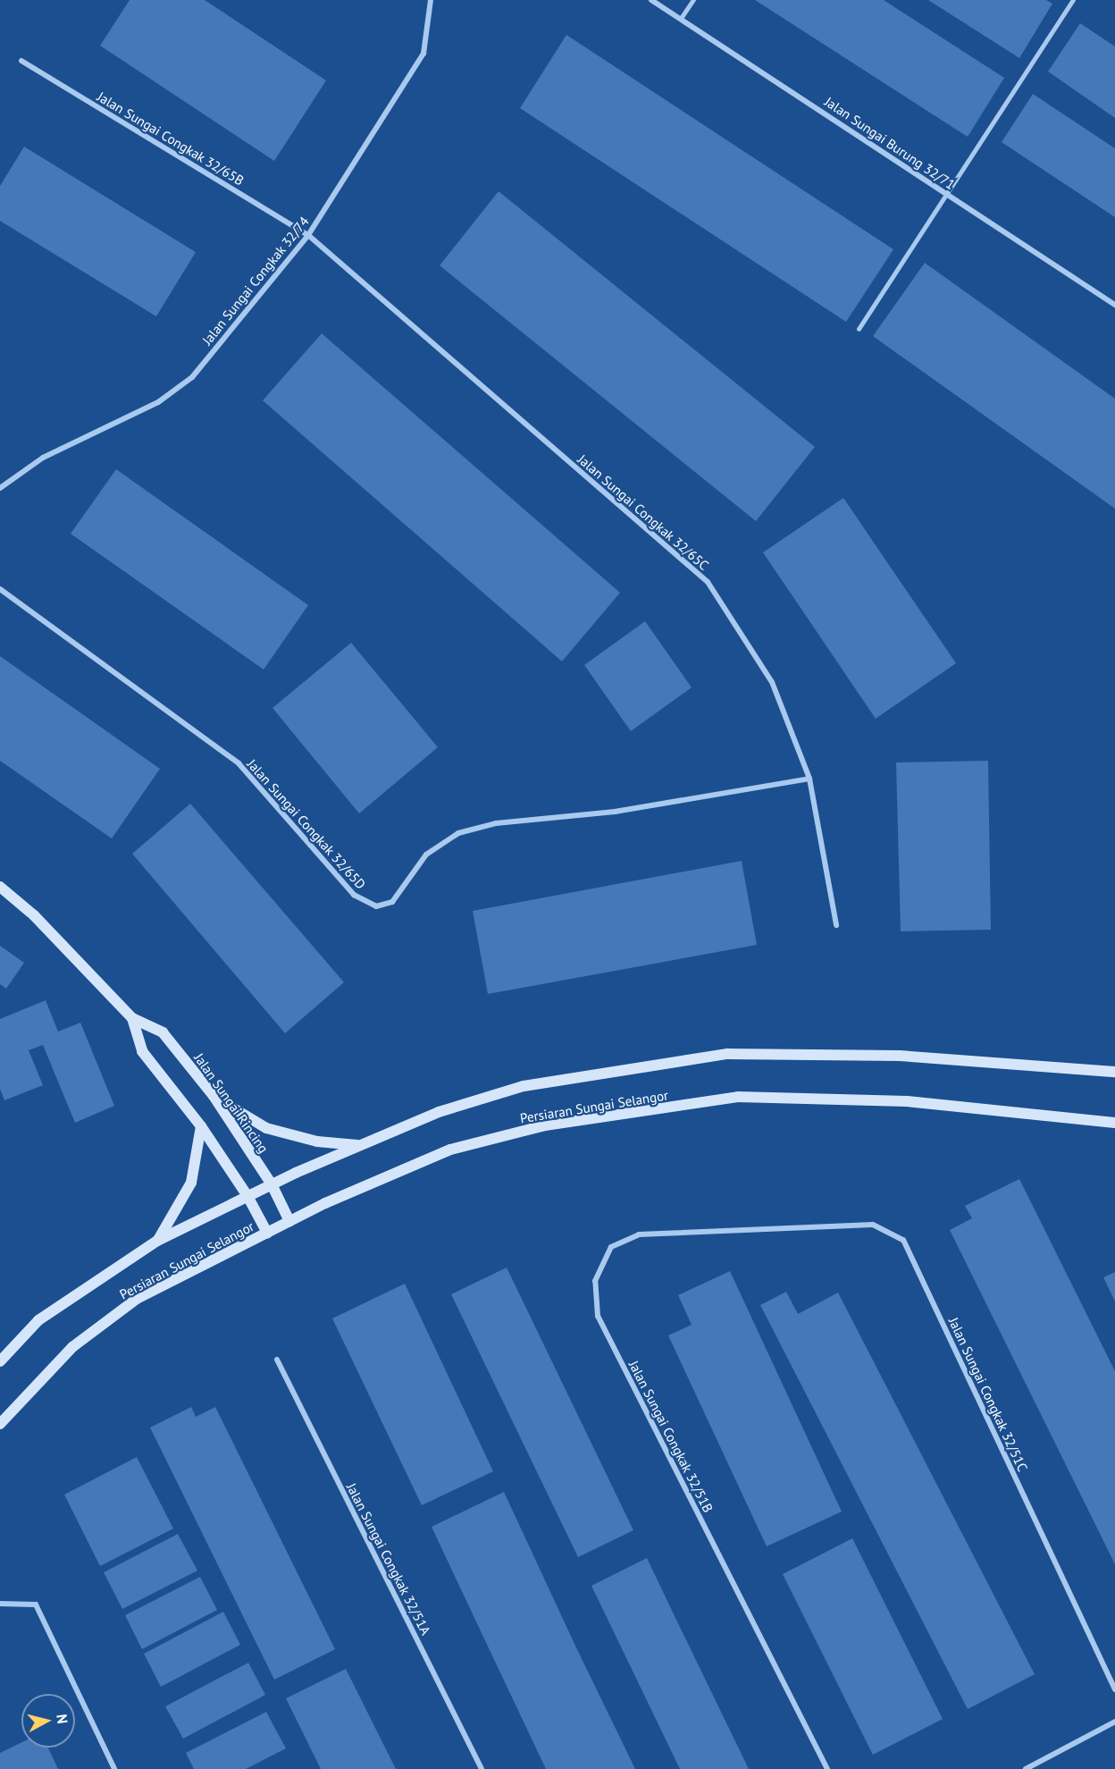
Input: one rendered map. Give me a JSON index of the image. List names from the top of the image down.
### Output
{
  "streets": {
    "main road": ["Jalan Sungai Rincing", "Persiaran Sungai Selangor"],
    "street": [
      "Jalan Sungai Congkak 32/65B",
      "Jalan Sungai Burung 32/71",
      "Jalan Sungai Congkak 32/74",
      "Jalan Sungai Congkak 32/65C",
      "Jalan Sungai Congkak 32/65D",
      "Jalan Sungai Congkak 32/51C",
      "Jalan Sungai Congkak 32/51B",
      "Jalan Sungai Congkak 32/51A"
    ]
  },
  "crossings": [
    ["Jalan Sungai Congkak 32/65B", "Jalan Sungai Congkak 32/74"],
    ["Jalan Sungai Congkak 32/65B", "Jalan Sungai Congkak 32/65C"],
    ["Jalan Sungai Congkak 32/74", "Jalan Sungai Congkak 32/65C"],
    ["Jalan Sungai Congkak 32/65C", "Jalan Sungai Congkak 32/65D"],
    ["Jalan Sungai Rincing", "Persiaran Sungai Selangor"],
    ["Jalan Sungai Congkak 32/51C", "Jalan Sungai Congkak 32/51B"]
  ],
  "north": "right"
}
